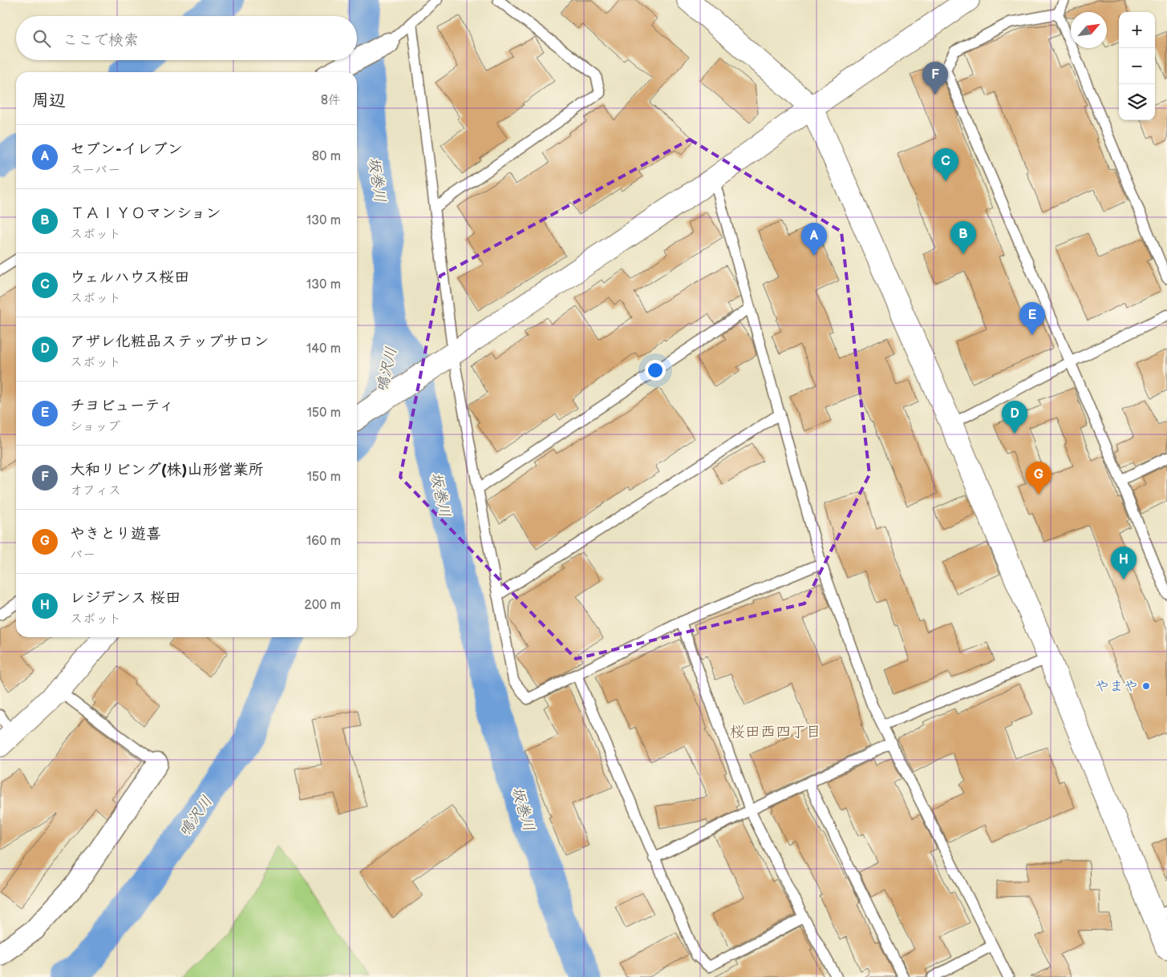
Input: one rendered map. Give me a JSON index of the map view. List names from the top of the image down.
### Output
{
  "districts": ["桜田西四丁目"],
  "water": ["坂巻川", "鳴沢川"],
  "places": ["やまや"],
  "north": "top right",
  "page": {
    "map_buttons": ["+", "−"],
    "search": "ここで検索",
    "pins": [
      "F",
      "C",
      "B",
      "A",
      "E",
      "D",
      "G",
      "H"
    ],
    "heading": ["周辺", "8件"],
    "list": [
      {
        "mark": "A",
        "name": "セブン-イレブン",
        "note": "スーパー",
        "value": "80 m"
      },
      {
        "mark": "B",
        "name": "ＴＡＩＹＯマンション",
        "note": "スポット",
        "value": "130 m"
      },
      {
        "mark": "C",
        "name": "ウェルハウス桜田",
        "note": "スポット",
        "value": "130 m"
      },
      {
        "mark": "D",
        "name": "アザレ化粧品ステップサロン",
        "note": "スポット",
        "value": "140 m"
      },
      {
        "mark": "E",
        "name": "チヨビューティ",
        "note": "ショップ",
        "value": "150 m"
      },
      {
        "mark": "F",
        "name": "大和リビング(株)山形営業所",
        "note": "オフィス",
        "value": "150 m"
      },
      {
        "mark": "G",
        "name": "やきとり遊喜",
        "note": "バー",
        "value": "160 m"
      },
      {
        "mark": "H",
        "name": "レジデンス 桜田",
        "note": "スポット",
        "value": "200 m"
      }
    ]
  }
}
